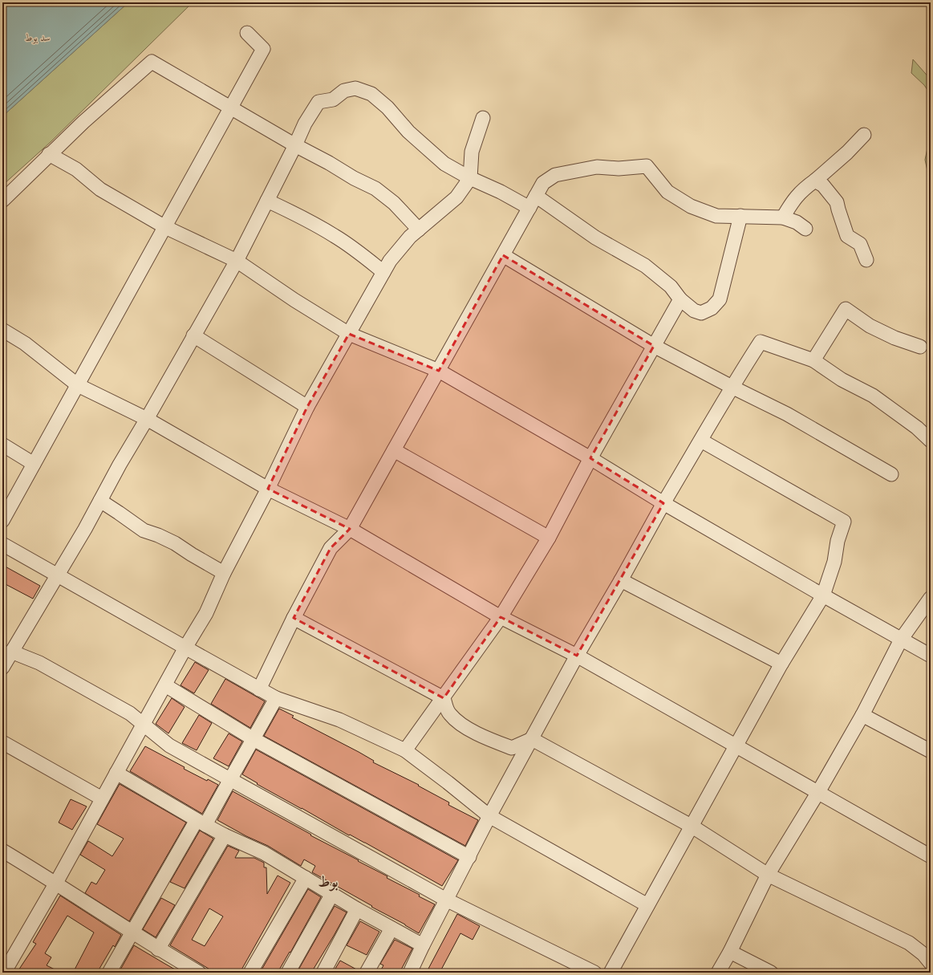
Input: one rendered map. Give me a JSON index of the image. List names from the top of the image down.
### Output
{
  "districts": ["بوط"],
  "water": ["سد بوط"]
}
